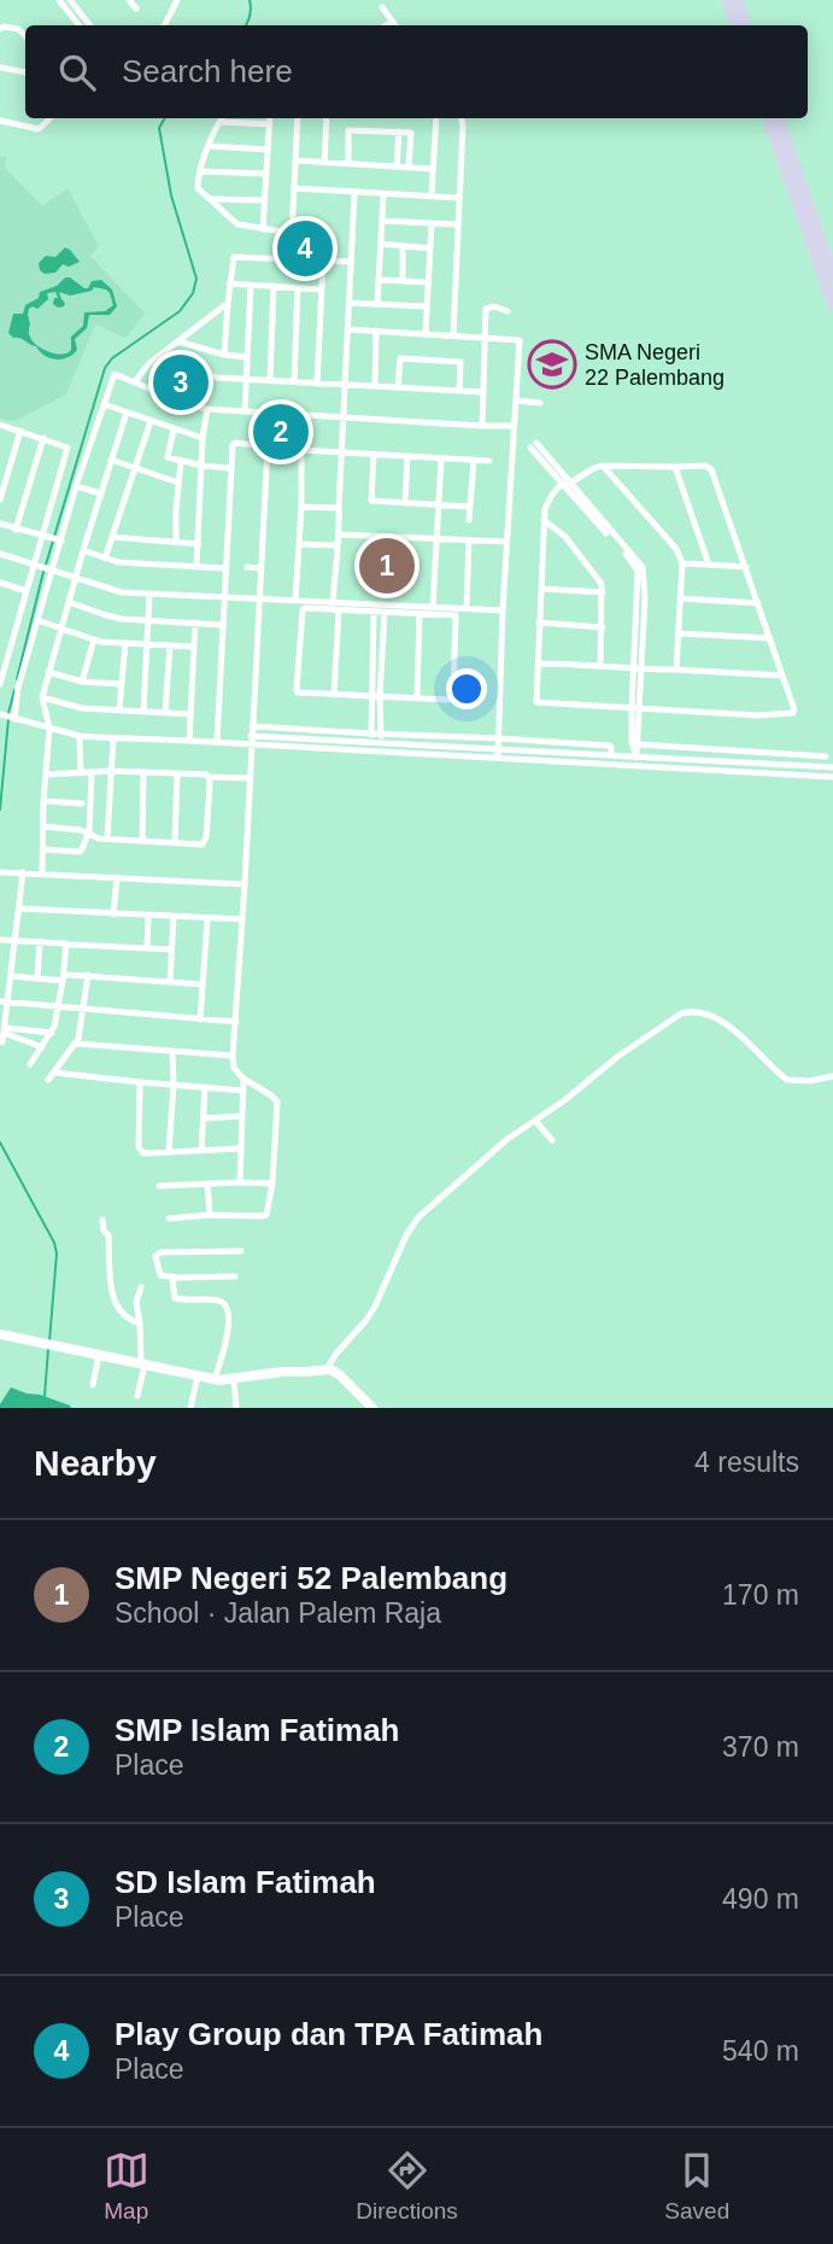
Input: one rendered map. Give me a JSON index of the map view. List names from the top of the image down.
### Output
{
  "places": {
    "school or university": ["SMA Negeri 22 Palembang"]
  },
  "page": {
    "search": "Search here",
    "pins": [
      "4",
      "3",
      "2",
      "1"
    ],
    "heading": ["Nearby", "4 results"],
    "list": [
      {
        "mark": "1",
        "name": "SMP Negeri 52 Palembang",
        "note": "School · Jalan Palem Raja",
        "value": "170 m"
      },
      {
        "mark": "2",
        "name": "SMP Islam Fatimah",
        "note": "Place",
        "value": "370 m"
      },
      {
        "mark": "3",
        "name": "SD Islam Fatimah",
        "note": "Place",
        "value": "490 m"
      },
      {
        "mark": "4",
        "name": "Play Group dan TPA Fatimah",
        "note": "Place",
        "value": "540 m"
      }
    ],
    "nav": ["Map", "Directions", "Saved"]
  }
}
